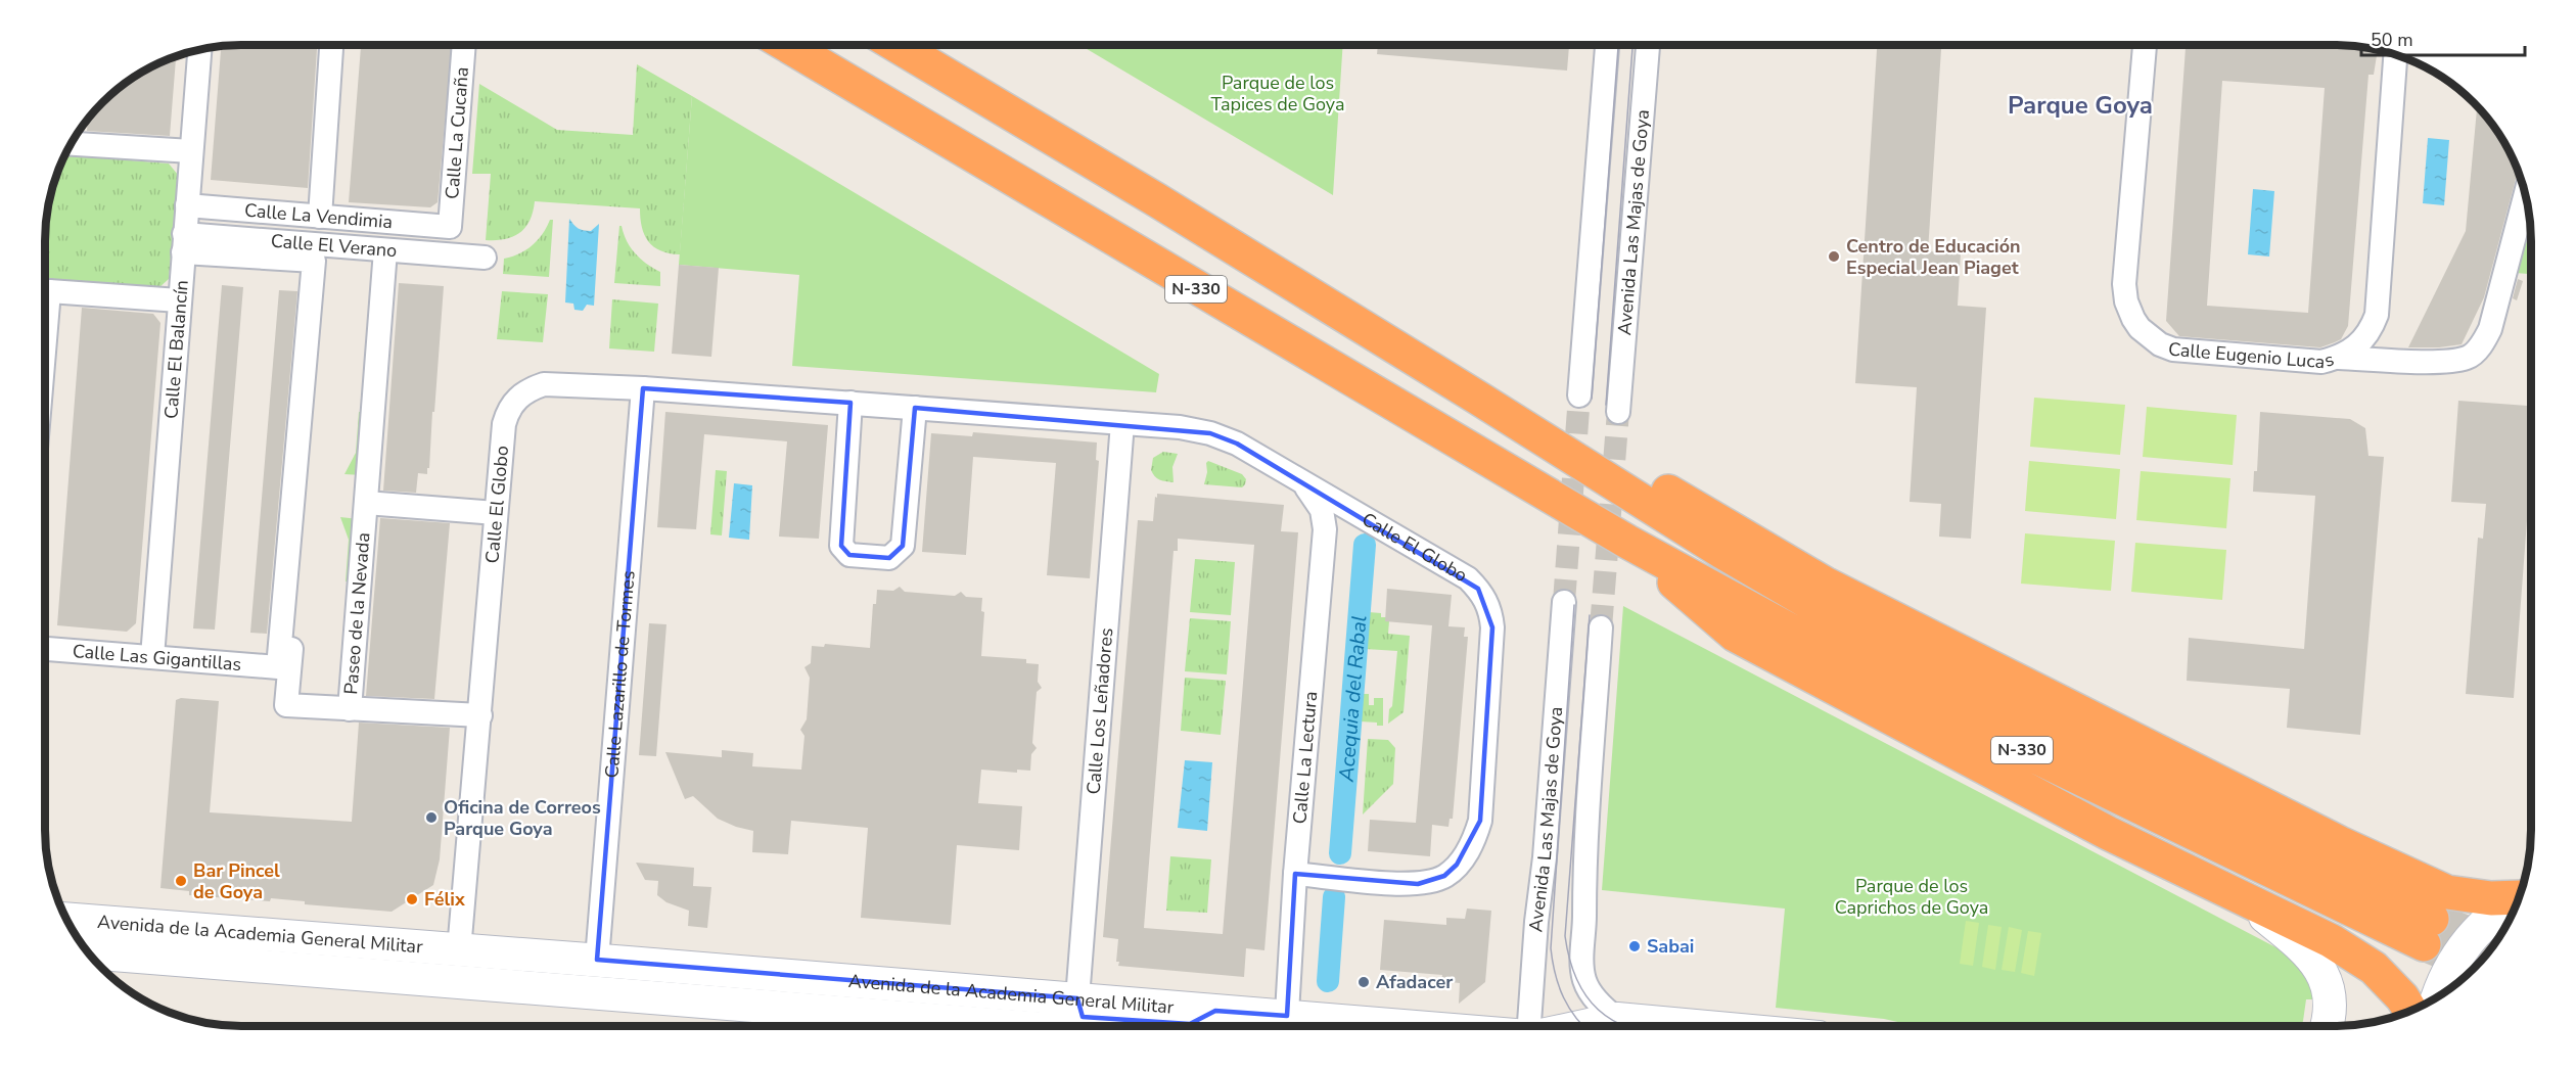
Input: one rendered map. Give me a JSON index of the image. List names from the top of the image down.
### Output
{
  "streets": {
    "highway": ["N-330"],
    "main road": ["Avenida de la Academia General Militar"],
    "street": [
      "Calle La Cucaña",
      "Calle La Vendimia",
      "Avenida Las Majas de Goya",
      "Calle El Verano",
      "Calle El Balancín",
      "Calle Eugenio Lucas",
      "Calle El Globo",
      "Paseo de la Nevada",
      "Calle Las Gigantillas",
      "Calle Lazarillo de Tormes",
      "Calle Los Leñadores",
      "Calle La Lectura"
    ]
  },
  "crossings": [
    ["Calle La Cucaña", "Calle La Vendimia"],
    ["Calle La Vendimia", "Calle El Balancín"],
    ["Calle El Verano", "Calle El Balancín"],
    ["Calle El Verano", "Paseo de la Nevada"],
    ["Calle El Verano", "Calle Las Gigantillas"],
    ["Calle El Balancín", "Calle Las Gigantillas"],
    ["Calle El Globo", "Calle Lazarillo de Tormes"],
    ["Calle El Globo", "Calle Los Leñadores"],
    ["Calle El Globo", "Calle La Lectura"],
    ["Calle El Globo", "Avenida de la Academia General Militar"],
    ["Paseo de la Nevada", "Calle Las Gigantillas"],
    ["Calle Lazarillo de Tormes", "Avenida de la Academia General Militar"],
    ["Calle Los Leñadores", "Avenida de la Academia General Militar"],
    ["Calle La Lectura", "Avenida de la Academia General Militar"]
  ],
  "districts": ["Parque Goya"],
  "water": ["Acequia del Rabal"],
  "parks": ["Parque de los Tapices de Goya", "Parque de los Caprichos de Goya"],
  "places": [
    "Centro de Educación Especial Jean Piaget",
    "Oficina de Correos Parque Goya",
    "Bar Pincel de Goya",
    "Félix",
    "Sabai",
    "Afadacer"
  ],
  "scale_bar": "50 m"
}
